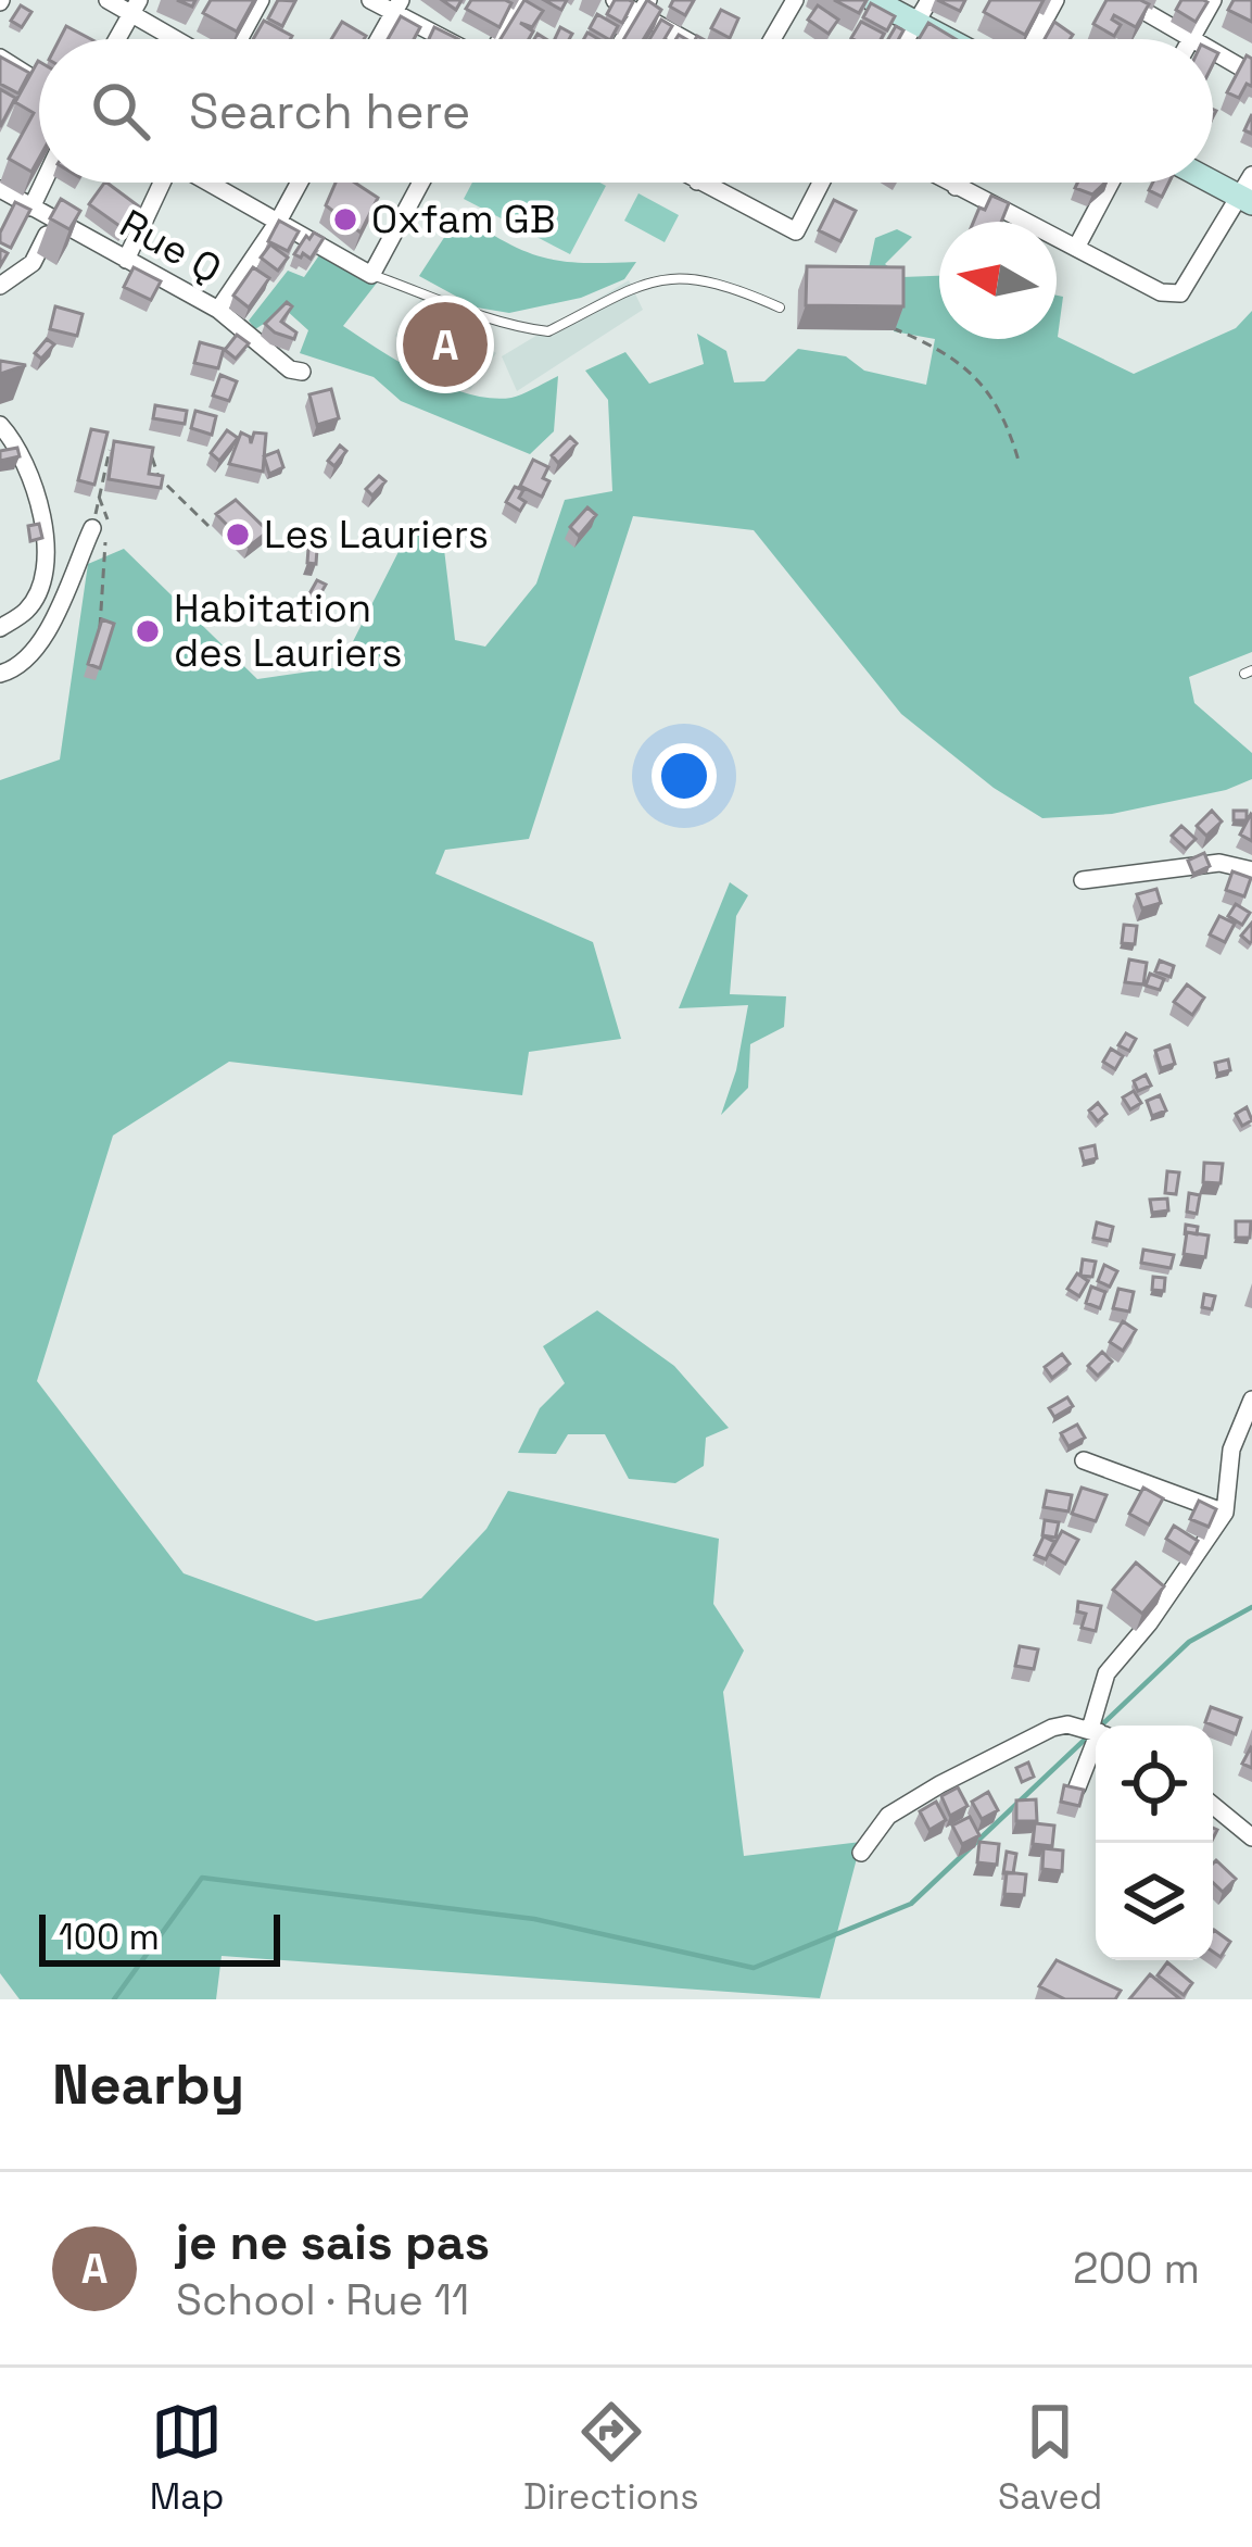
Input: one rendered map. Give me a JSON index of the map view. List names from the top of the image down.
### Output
{
  "streets": {
    "street": ["Rue Q"]
  },
  "places": ["Oxfam GB", "Les Lauriers", "Habitation des Lauriers"],
  "scale_bar": "100 m",
  "north": "left",
  "page": {
    "search": "Search here",
    "pins": "A",
    "scale": "100 m",
    "heading": "Nearby",
    "list": [
      {
        "mark": "A",
        "name": "je ne sais pas",
        "note": "School · Rue 11",
        "value": "200 m"
      }
    ],
    "nav": ["Map", "Directions", "Saved"]
  }
}
